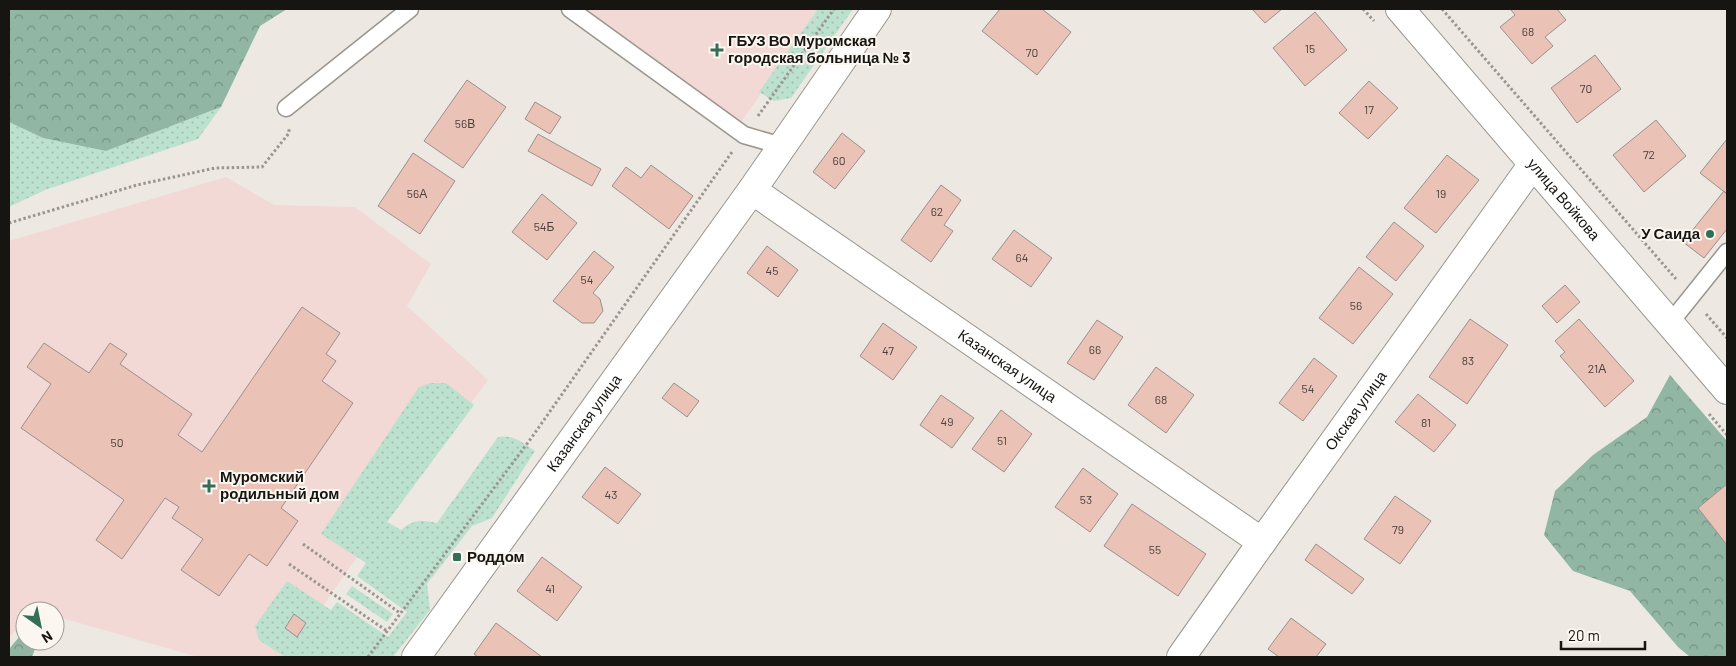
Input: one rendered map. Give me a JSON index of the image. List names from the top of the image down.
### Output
{
  "streets": {
    "street": ["улица Войкова", "Казанская улица", "Окская улица"]
  },
  "crossings": [
    ["улица Войкова", "Окская улица"],
    ["Казанская улица", "Окская улица"]
  ],
  "places": {
    "health": ["ГБУЗ ВО Муромская городская больница № 3", "Муромский родильный дом"],
    "other": ["У Саида"],
    "transit": ["Роддом"]
  },
  "house_numbers": [
    "68",
    "15",
    "70",
    "70",
    "17",
    "56В",
    "72",
    "60",
    "56А",
    "19",
    "62",
    "54Б",
    "64",
    "45",
    "54",
    "56",
    "66",
    "47",
    "83",
    "21А",
    "54",
    "68",
    "49",
    "81",
    "51",
    "50",
    "43",
    "53",
    "79",
    "55",
    "41"
  ],
  "scale_bar": "20 m",
  "north": "bottom right"
}
